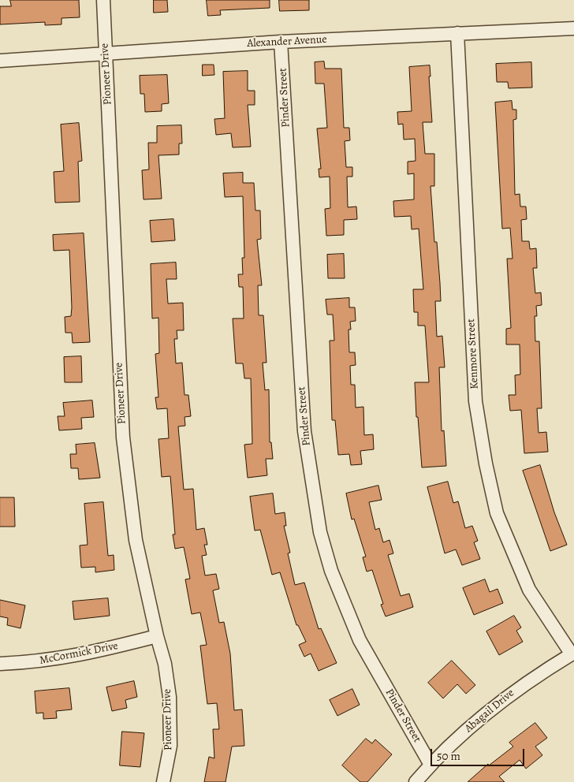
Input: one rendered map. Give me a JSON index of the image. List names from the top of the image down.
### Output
{
  "streets": {
    "street": [
      "Alexander Avenue",
      "Pioneer Drive",
      "Pinder Street",
      "Kenmore Street",
      "McCormick Drive",
      "Abagail Drive"
    ]
  },
  "crossings": [
    ["Alexander Avenue", "Pioneer Drive"],
    ["Alexander Avenue", "Pinder Street"],
    ["Alexander Avenue", "Kenmore Street"],
    ["Pioneer Drive", "McCormick Drive"],
    ["Pinder Street", "Abagail Drive"],
    ["Kenmore Street", "Abagail Drive"]
  ],
  "scale_bar": "50 m"
}
